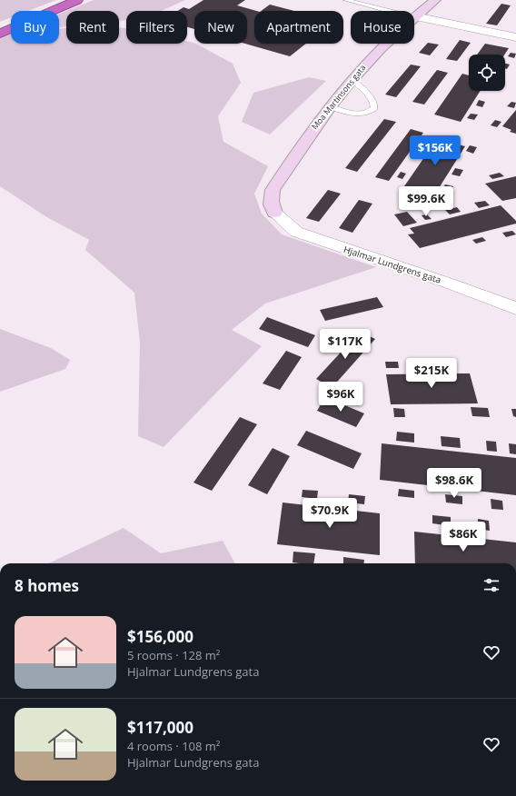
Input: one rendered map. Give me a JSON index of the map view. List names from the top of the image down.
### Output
{
  "streets": {
    "street": ["Moa Martinsons gata", "Hjalmar Lundgrens gata"]
  },
  "crossings": [
    ["Moa Martinsons gata", "Hjalmar Lundgrens gata"]
  ],
  "page": {
    "chip": [
      "Buy",
      "Rent",
      "Filters",
      "New",
      "Apartment",
      "House"
    ],
    "price": [
      "$156K",
      "$99.6K",
      "$117K",
      "$215K",
      "$96K",
      "$98.6K",
      "$70.9K",
      "$86K"
    ],
    "heading": "8 homes",
    "list": [
      {
        "name": "$156,000",
        "note": "5 rooms · 128 m² · Hjalmar Lundgrens gata"
      },
      {
        "name": "$117,000",
        "note": "4 rooms · 108 m² · Hjalmar Lundgrens gata"
      }
    ]
  }
}
